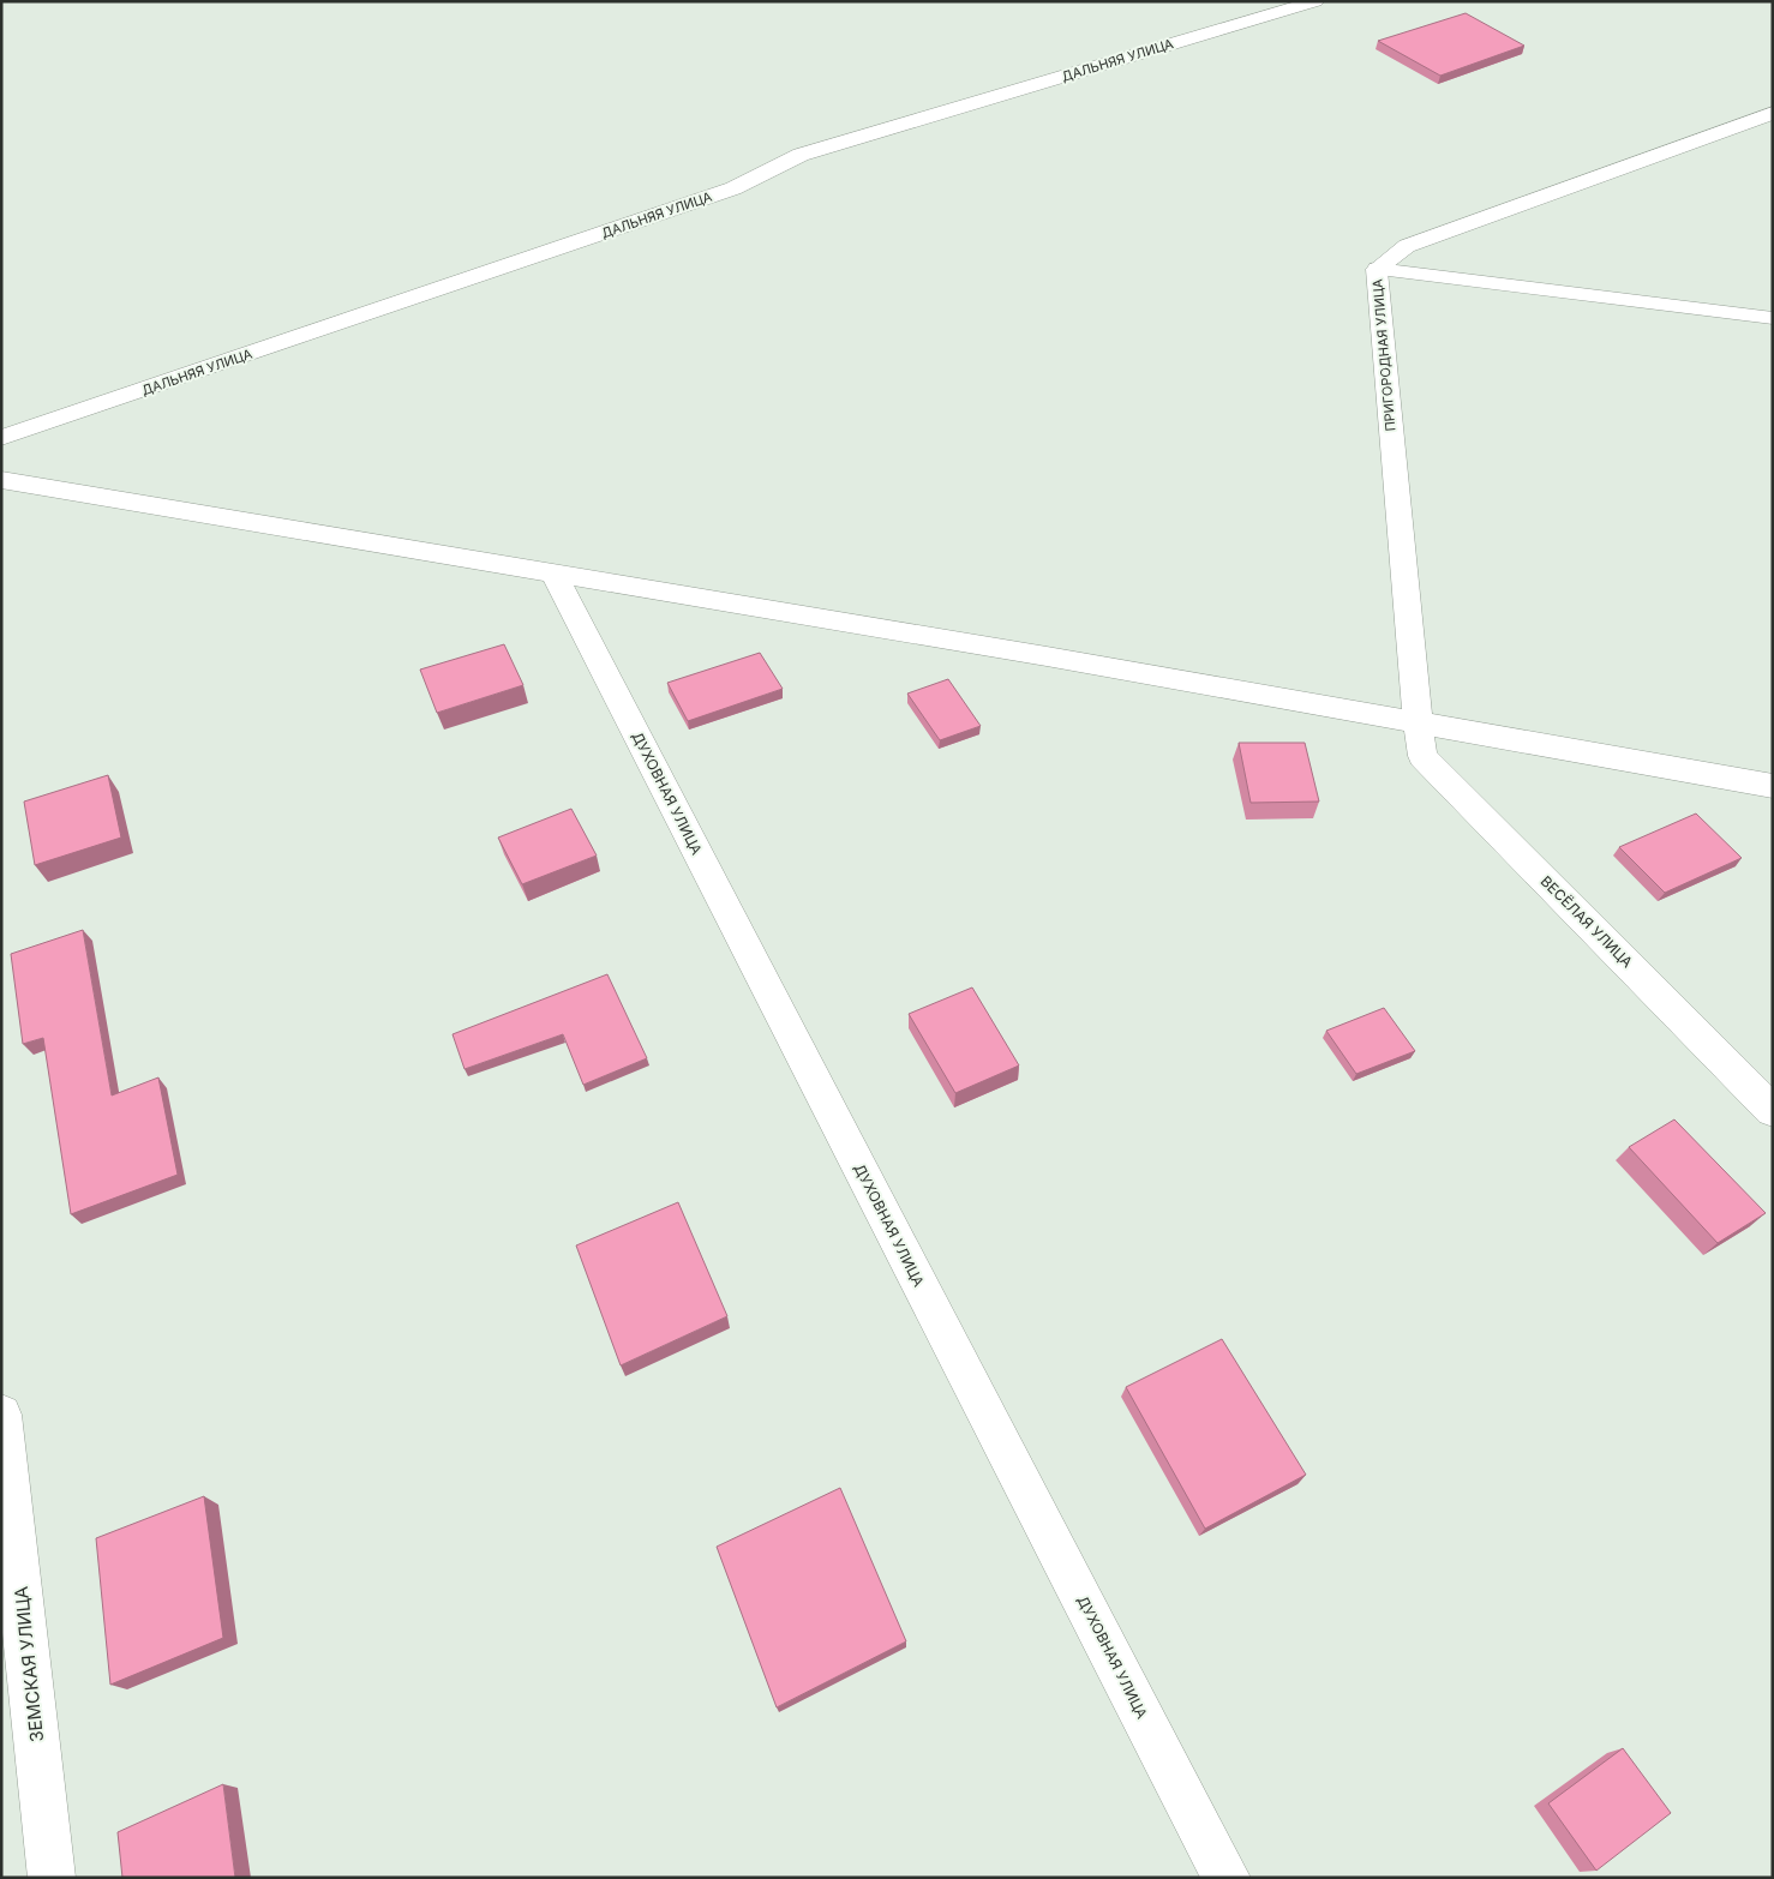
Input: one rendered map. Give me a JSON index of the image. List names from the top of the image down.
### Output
{
  "streets": {
    "street": [
      "ДАЛЬНЯЯ УЛИЦА",
      "ПРИГОРОДНАЯ УЛИЦА",
      "ДУХОВНАЯ УЛИЦА",
      "ВЕСЁЛАЯ УЛИЦА",
      "ЗЕМСКАЯ УЛИЦА"
    ]
  },
  "crossings": [
    ["ПРИГОРОДНАЯ УЛИЦА", "ВЕСЁЛАЯ УЛИЦА"]
  ]
}
